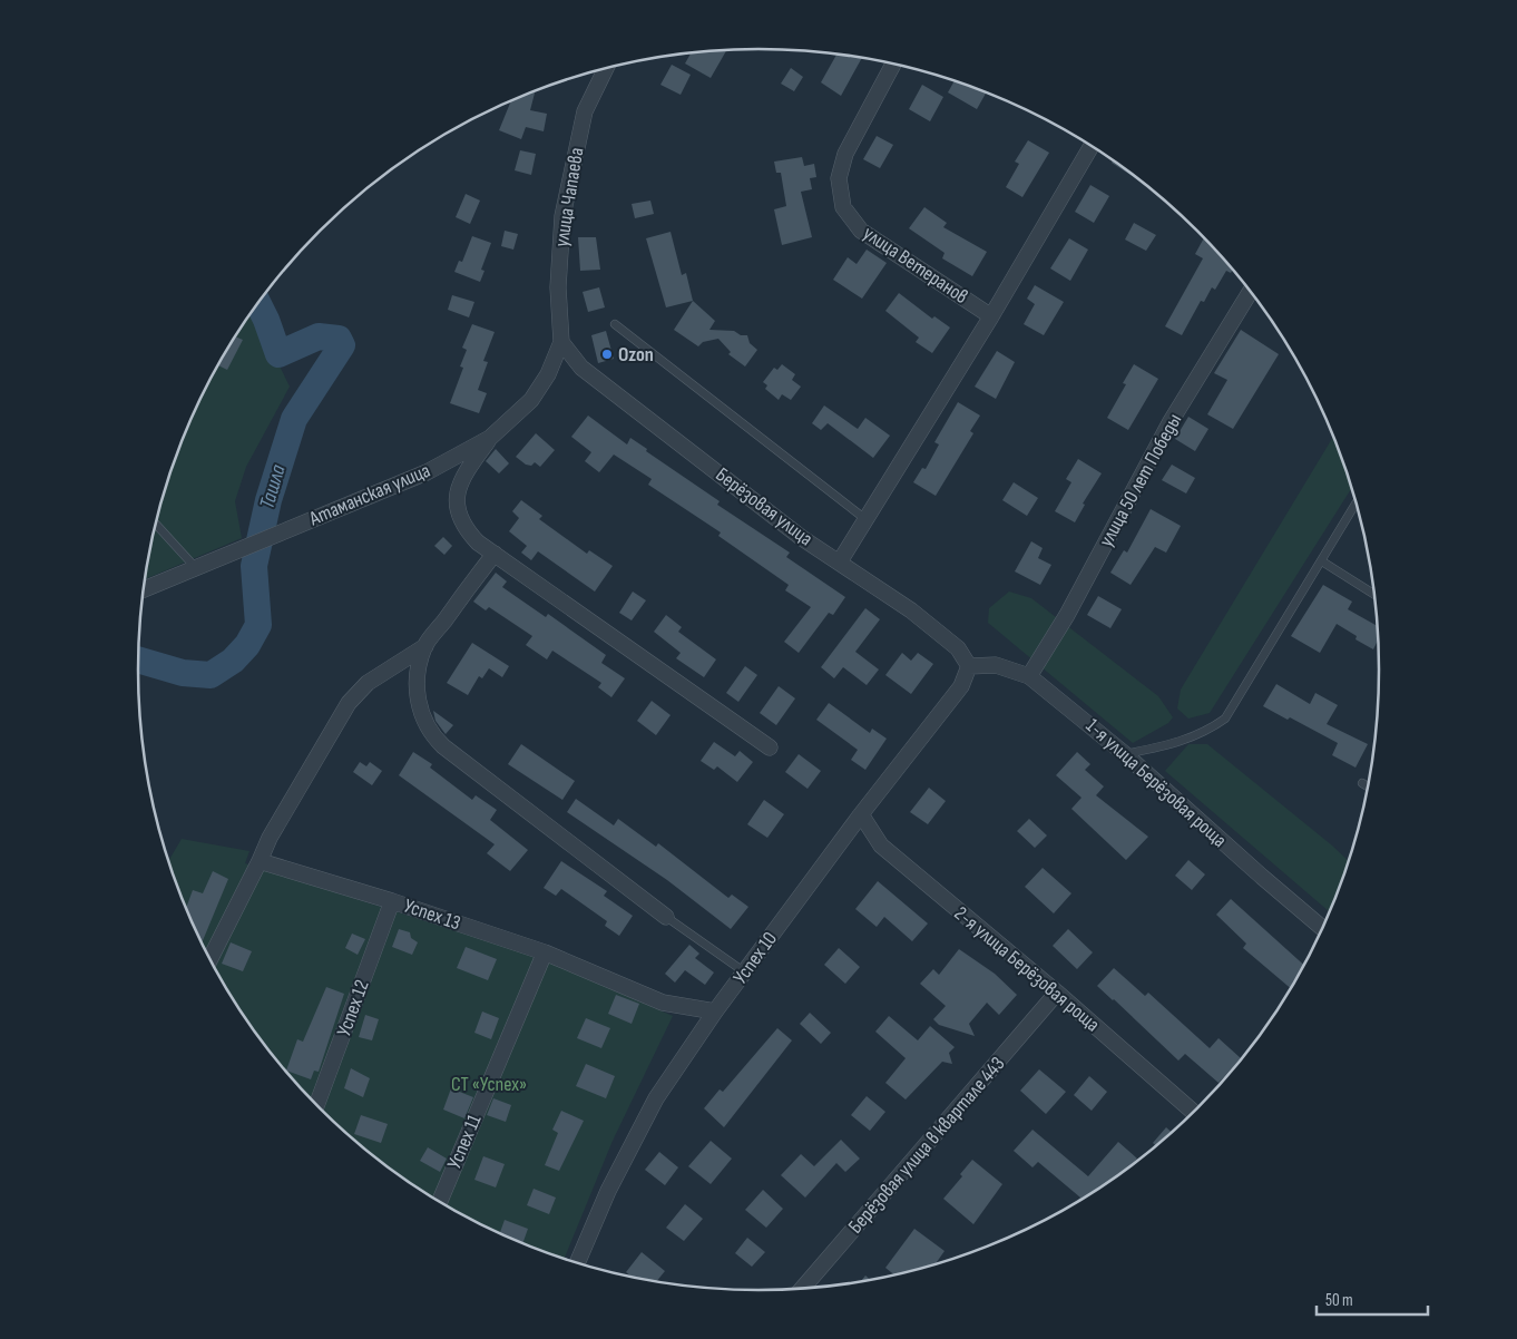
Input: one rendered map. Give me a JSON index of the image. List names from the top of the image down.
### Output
{
  "streets": {
    "street": [
      "улица Чапаева",
      "улица Ветеранов",
      "улица 50 лет Победы",
      "Атаманская улица",
      "Берёзовая улица",
      "1-я улица Берёзовая роща",
      "Успех 13",
      "Успех 10",
      "2-я улица Берёзовая роща",
      "Успех 12",
      "Успех 11",
      "Берёзовая улица в квартале 443"
    ]
  },
  "crossings": [
    ["улица Чапаева", "Атаманская улица"],
    ["улица Чапаева", "Берёзовая улица"],
    ["улица 50 лет Победы", "1-я улица Берёзовая роща"],
    ["Атаманская улица", "Берёзовая улица"],
    ["Берёзовая улица", "1-я улица Берёзовая роща"],
    ["Берёзовая улица", "Успех 10"],
    ["1-я улица Берёзовая роща", "Успех 10"],
    ["Успех 13", "Успех 10"],
    ["Успех 13", "Успех 12"],
    ["Успех 13", "Успех 11"],
    ["Успех 10", "2-я улица Берёзовая роща"],
    ["2-я улица Берёзовая роща", "Берёзовая улица в квартале 443"]
  ],
  "water": ["Ташла"],
  "parks": ["СТ «Успех»"],
  "places": ["Ozon"],
  "scale_bar": "50 m"
}
